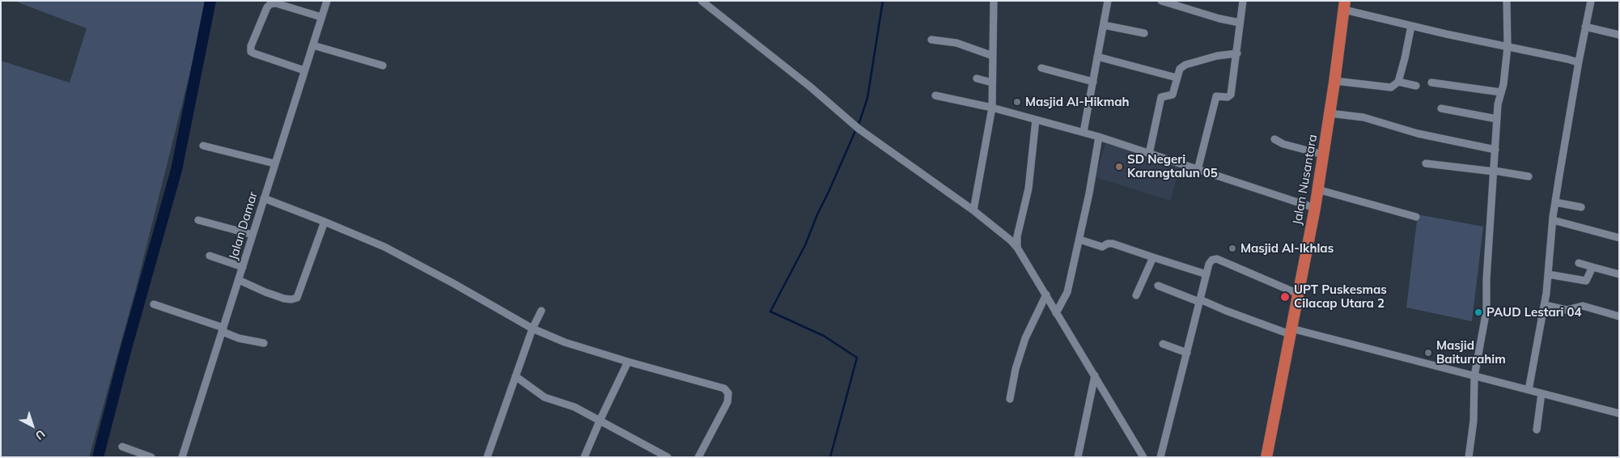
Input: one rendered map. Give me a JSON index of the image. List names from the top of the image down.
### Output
{
  "streets": {
    "highway": ["Jalan Nusantara"],
    "street": ["Jalan Damar"]
  },
  "places": [
    "Masjid Al-Hikmah",
    "SD Negeri Karangtalun 05",
    "Masjid Al-Ikhlas",
    "UPT Puskesmas Cilacap Utara 2",
    "PAUD Lestari 04",
    "Masjid Baiturrahim"
  ],
  "north": "bottom right"
}
